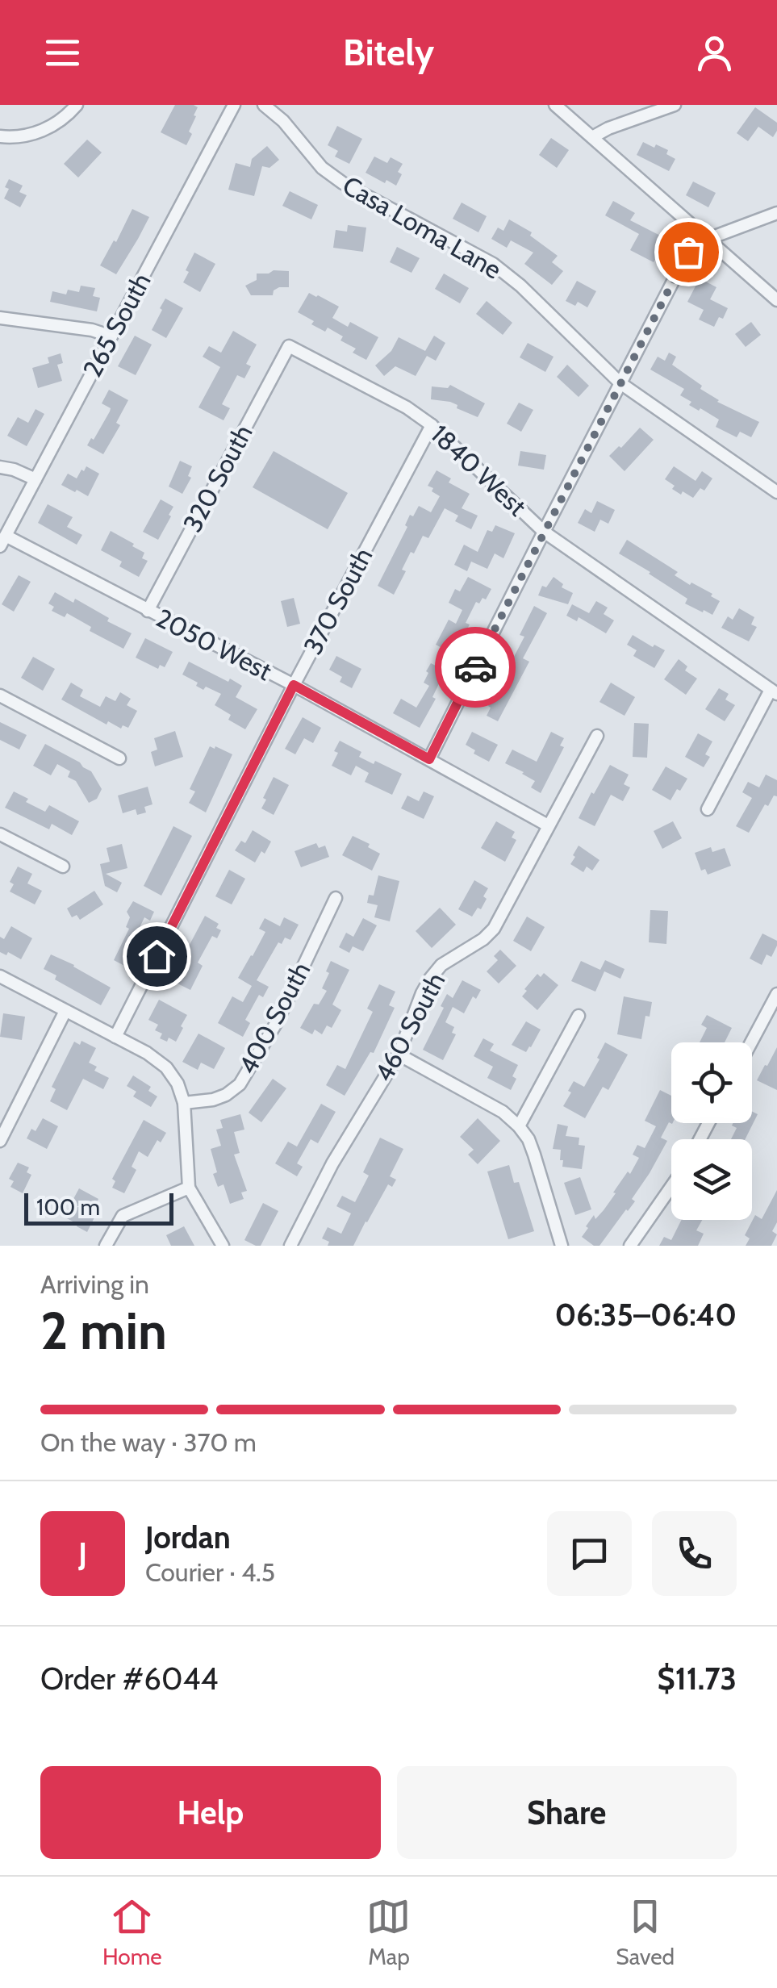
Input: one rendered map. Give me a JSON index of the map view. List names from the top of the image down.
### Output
{
  "streets": {
    "street": [
      "Casa Loma Lane",
      "265 South",
      "1840 West",
      "320 South",
      "370 South",
      "2050 West",
      "400 South",
      "460 South"
    ]
  },
  "crossings": [
    ["265 South", "2050 West"],
    ["1840 West", "320 South"],
    ["1840 West", "370 South"],
    ["320 South", "2050 West"],
    ["370 South", "2050 West"],
    ["2050 West", "460 South"]
  ],
  "scale_bar": "100 m",
  "page": {
    "header": "Bitely",
    "scale": "100 m",
    "heading": ["2 min", "Arriving in", "06:35–06:40"],
    "panel": [
      "Jordan",
      "Courier · 4.5",
      "Order #6044",
      "$11.73"
    ],
    "bar": "On the way · 370 m",
    "round": "J",
    "buttons": ["Help", "Share"],
    "tabs": ["Home", "Map", "Saved"]
  }
}
